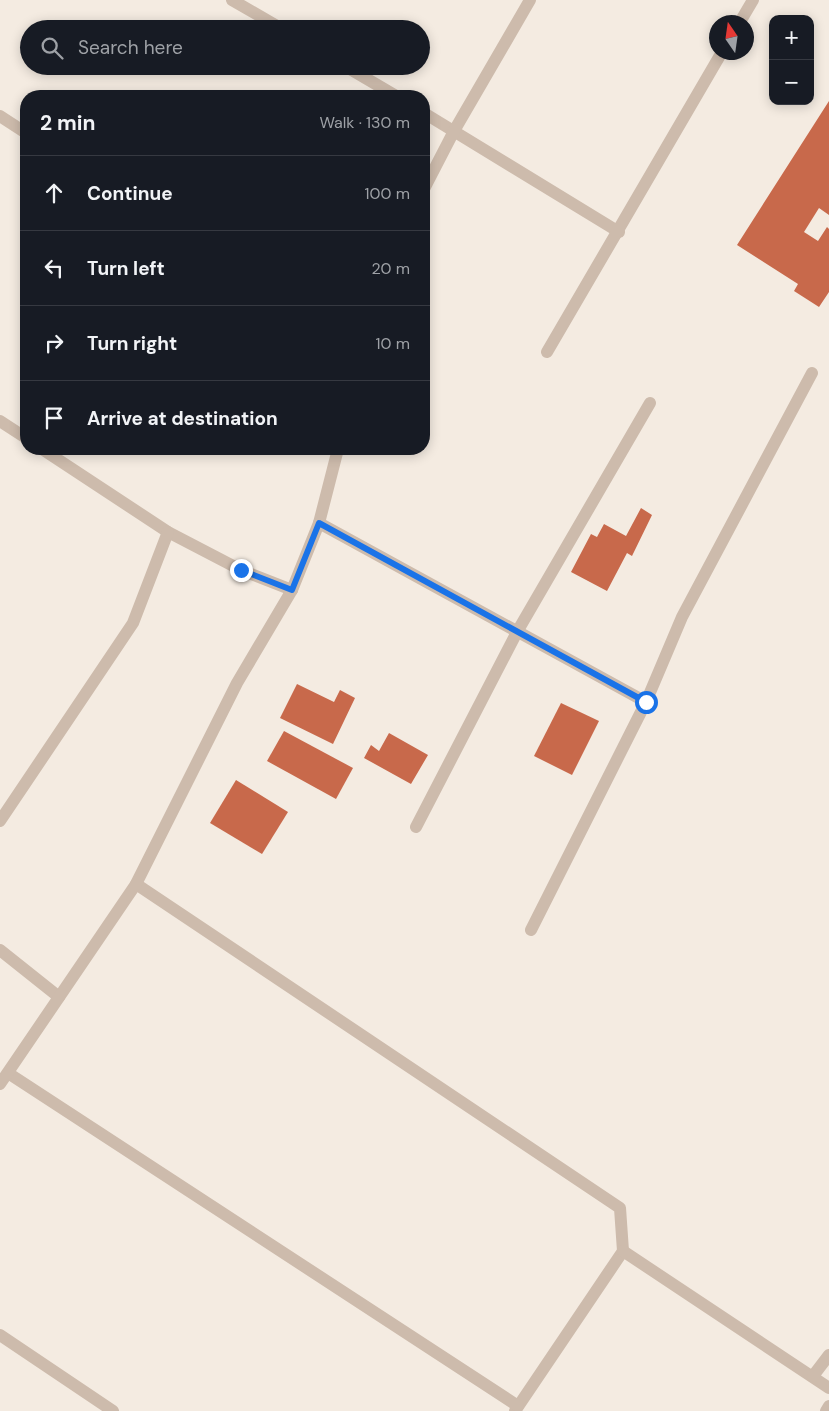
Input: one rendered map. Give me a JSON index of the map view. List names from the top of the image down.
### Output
{
  "north": "top",
  "page": {
    "map_buttons": ["+", "−"],
    "search": "Search here",
    "heading": ["2 min", "Walk · 130 m"],
    "list": [
      ["Continue", "100 m"],
      ["Turn left", "20 m"],
      ["Turn right", "10 m"],
      "Arrive at destination"
    ]
  }
}
